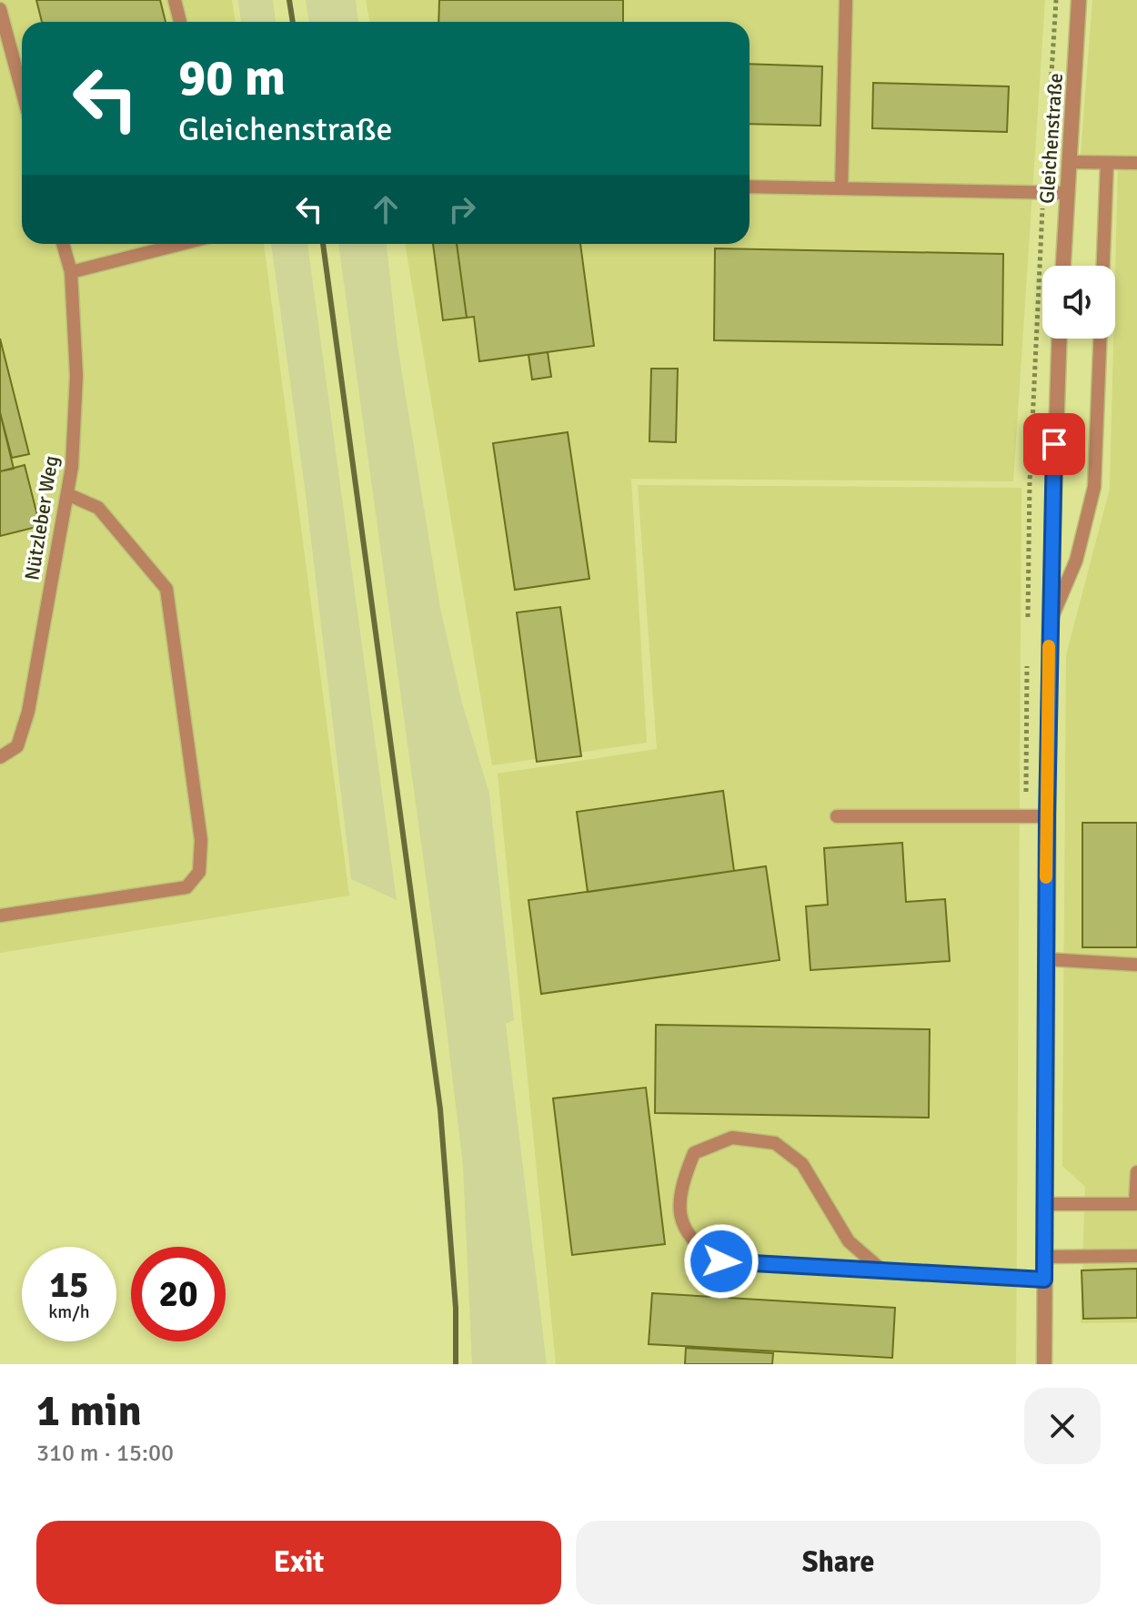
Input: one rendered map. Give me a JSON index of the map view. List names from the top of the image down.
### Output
{
  "streets": {
    "street": ["Gleichenstraße"],
    "lane": ["Nützleber Weg"]
  },
  "page": {
    "turn": ["90 m", "Gleichenstraße"],
    "speed": "15 km/h",
    "limit": "20",
    "heading": ["1 min", "310 m · 15:00"],
    "buttons": ["Exit", "Share"]
  }
}
